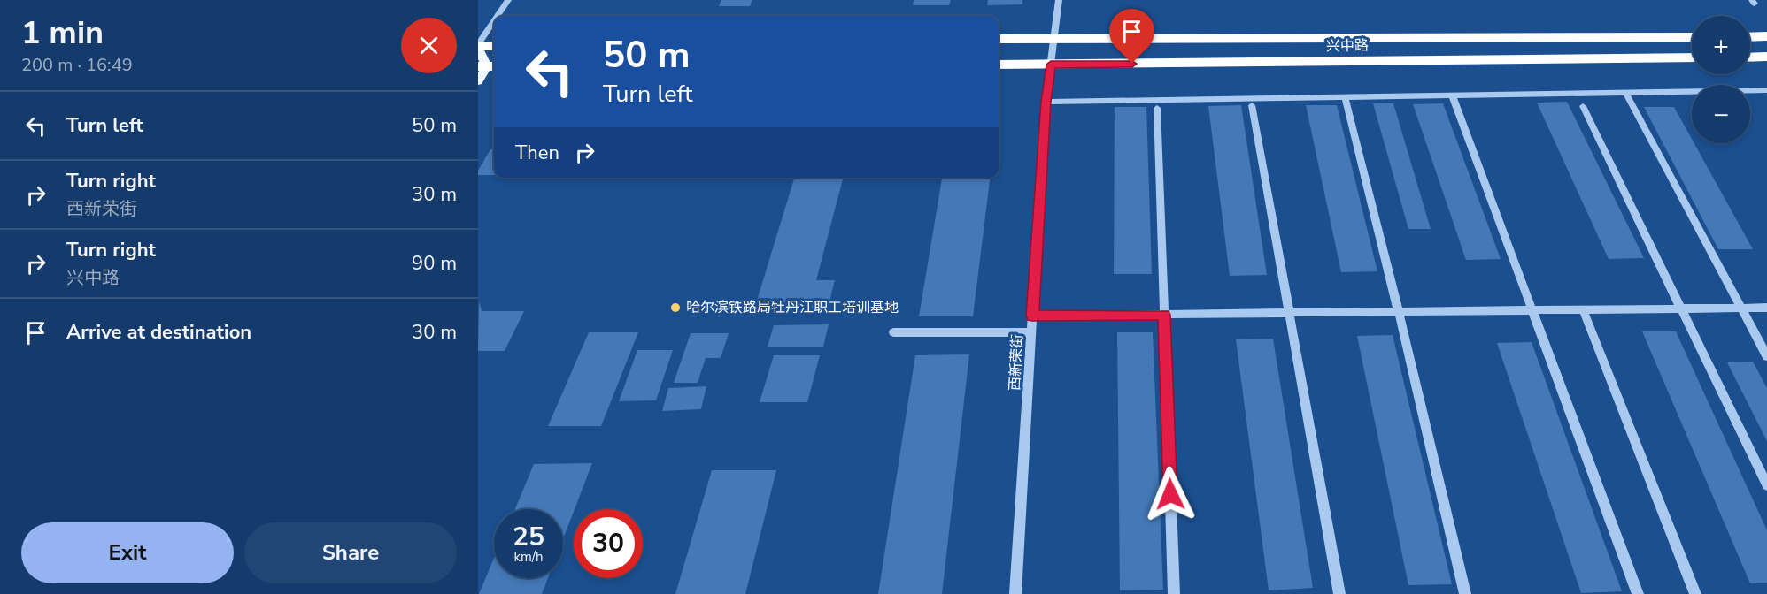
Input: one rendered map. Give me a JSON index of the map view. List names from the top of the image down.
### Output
{
  "streets": {
    "highway": ["兴中路"],
    "street": ["西新荣街"]
  },
  "crossings": [
    ["兴中路", "西新荣街"]
  ],
  "places": ["哈尔滨铁路局牡丹江职工培训基地"],
  "page": {
    "heading": ["1 min", "200 m · 16:49"],
    "map_buttons": ["+", "−"],
    "turn": ["50 m", "Turn left"],
    "list": [
      {
        "name": "Turn left",
        "value": "50 m"
      },
      {
        "name": "Turn right",
        "note": "西新荣街",
        "value": "30 m"
      },
      {
        "name": "Turn right",
        "note": "兴中路",
        "value": "90 m"
      },
      {
        "name": "Arrive at destination",
        "value": "30 m"
      }
    ],
    "then": "Then",
    "speed": "25 km/h",
    "limit": "30",
    "buttons": ["Exit", "Share"]
  }
}
